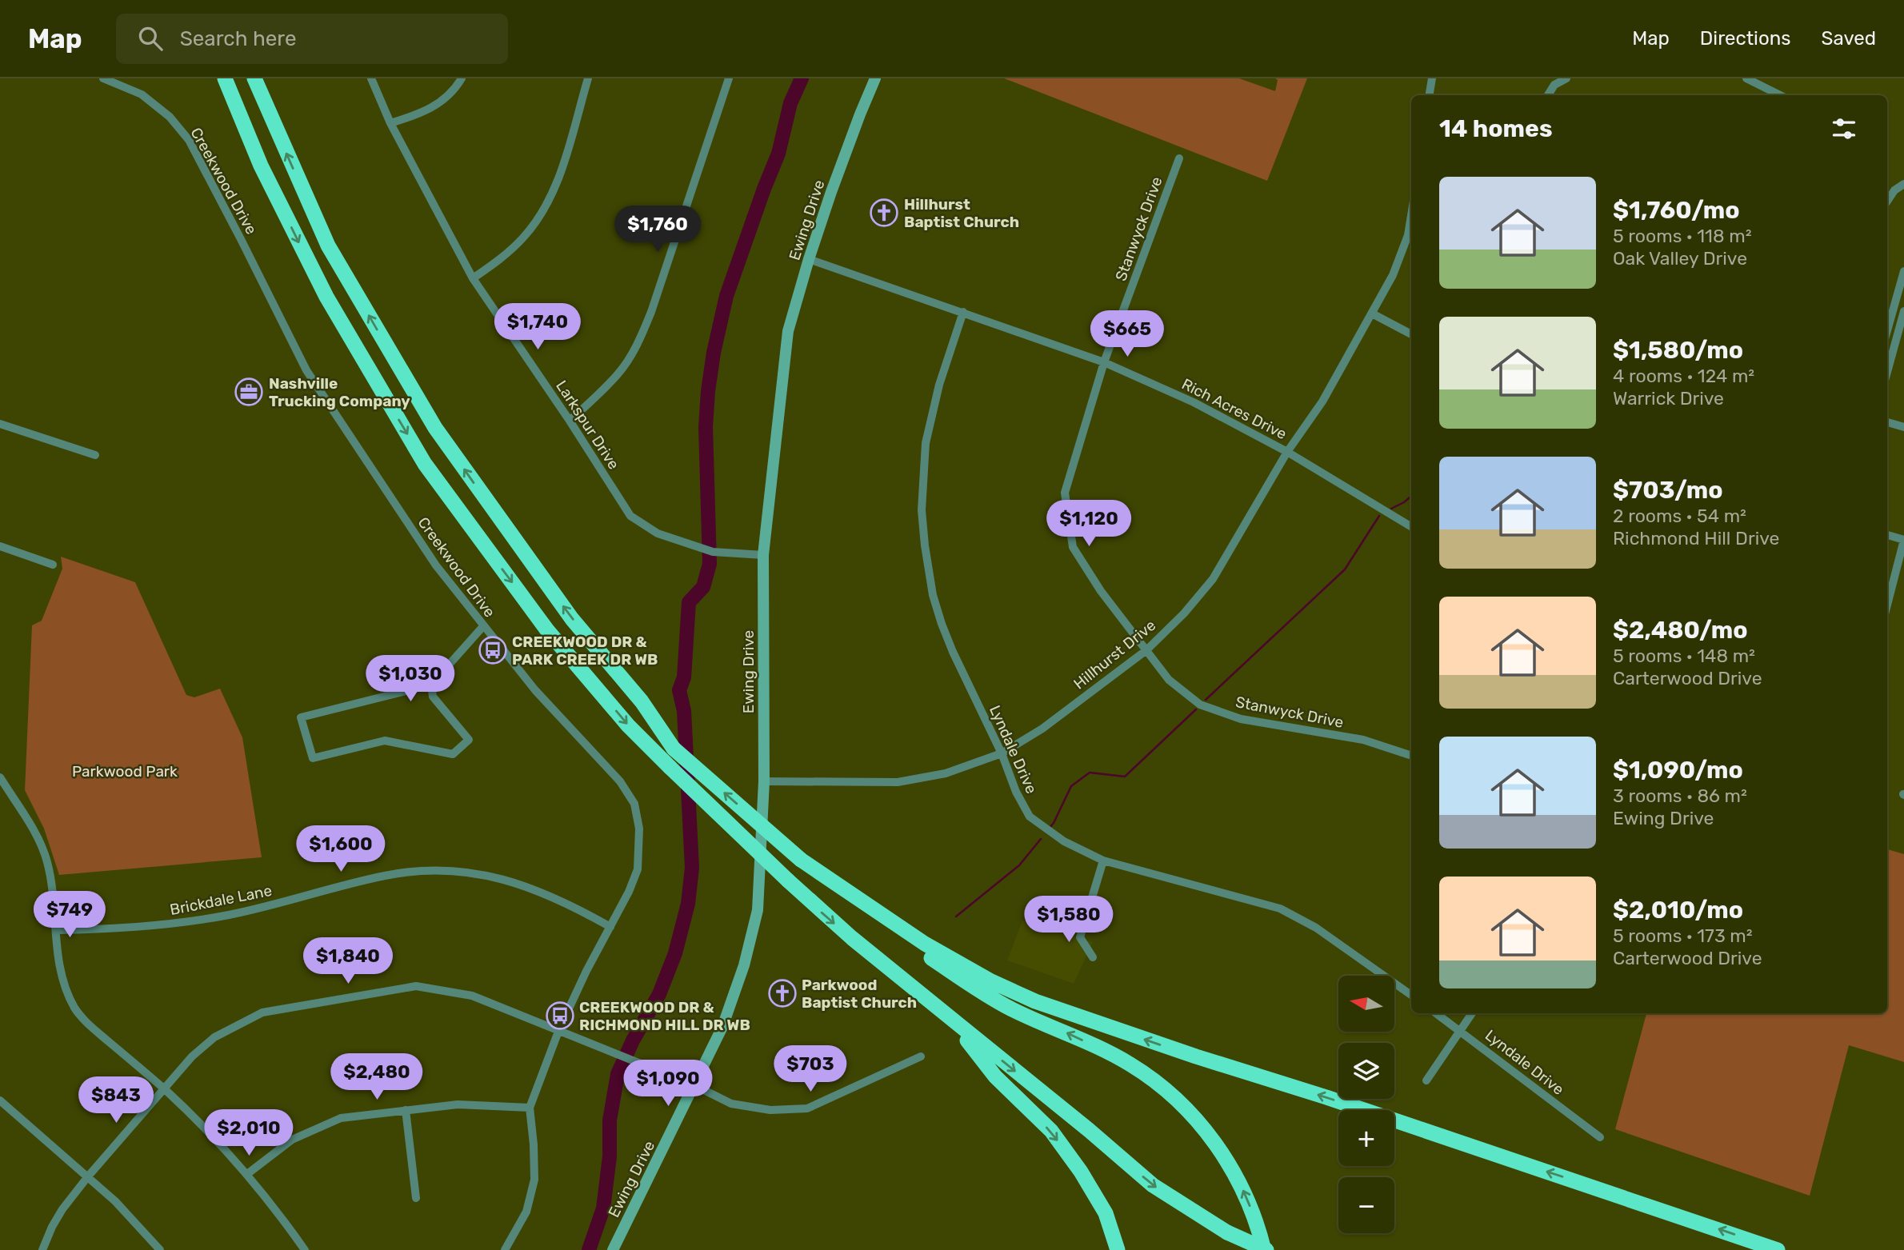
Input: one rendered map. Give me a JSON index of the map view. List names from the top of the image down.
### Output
{
  "streets": {
    "main road": ["Ewing Drive"],
    "street": [
      "Creekwood Drive",
      "Stanwyck Drive",
      "Rich Acres Drive",
      "Larkspur Drive",
      "Hillhurst Drive",
      "Lyndale Drive",
      "Brickdale Lane"
    ]
  },
  "crossings": [
    ["Creekwood Drive", "Brickdale Lane"],
    ["Ewing Drive", "Rich Acres Drive"],
    ["Ewing Drive", "Larkspur Drive"],
    ["Ewing Drive", "Hillhurst Drive"],
    ["Stanwyck Drive", "Rich Acres Drive"],
    ["Stanwyck Drive", "Hillhurst Drive"],
    ["Rich Acres Drive", "Hillhurst Drive"],
    ["Rich Acres Drive", "Lyndale Drive"],
    ["Hillhurst Drive", "Lyndale Drive"]
  ],
  "parks": ["Parkwood Park"],
  "places": {
    "church": ["Hillhurst Baptist Church", "Parkwood Baptist Church"],
    "office": ["Nashville Trucking Company"],
    "bus stop": ["CREEKWOOD DR & PARK CREEK DR WB", "CREEKWOOD DR & RICHMOND HILL DR WB"]
  },
  "north": "left",
  "page": {
    "header": "Map",
    "search": "Search here",
    "nav": ["Map", "Directions", "Saved"],
    "heading": "14 homes",
    "list": [
      {
        "name": "$1,760/mo",
        "note": "5 rooms · 118 m² · Oak Valley Drive"
      },
      {
        "name": "$1,580/mo",
        "note": "4 rooms · 124 m² · Warrick Drive"
      },
      {
        "name": "$703/mo",
        "note": "2 rooms · 54 m² · Richmond Hill Drive"
      },
      {
        "name": "$2,480/mo",
        "note": "5 rooms · 148 m² · Carterwood Drive"
      },
      {
        "name": "$1,090/mo",
        "note": "3 rooms · 86 m² · Ewing Drive"
      },
      {
        "name": "$2,010/mo",
        "note": "5 rooms · 173 m² · Carterwood Drive"
      }
    ],
    "price": [
      "$1,760",
      "$1,740",
      "$665",
      "$1,120",
      "$1,030",
      "$1,600",
      "$749",
      "$1,580",
      "$1,840",
      "$703",
      "$2,480",
      "$1,090",
      "$843",
      "$2,010"
    ],
    "map_buttons": ["+", "−"]
  }
}
